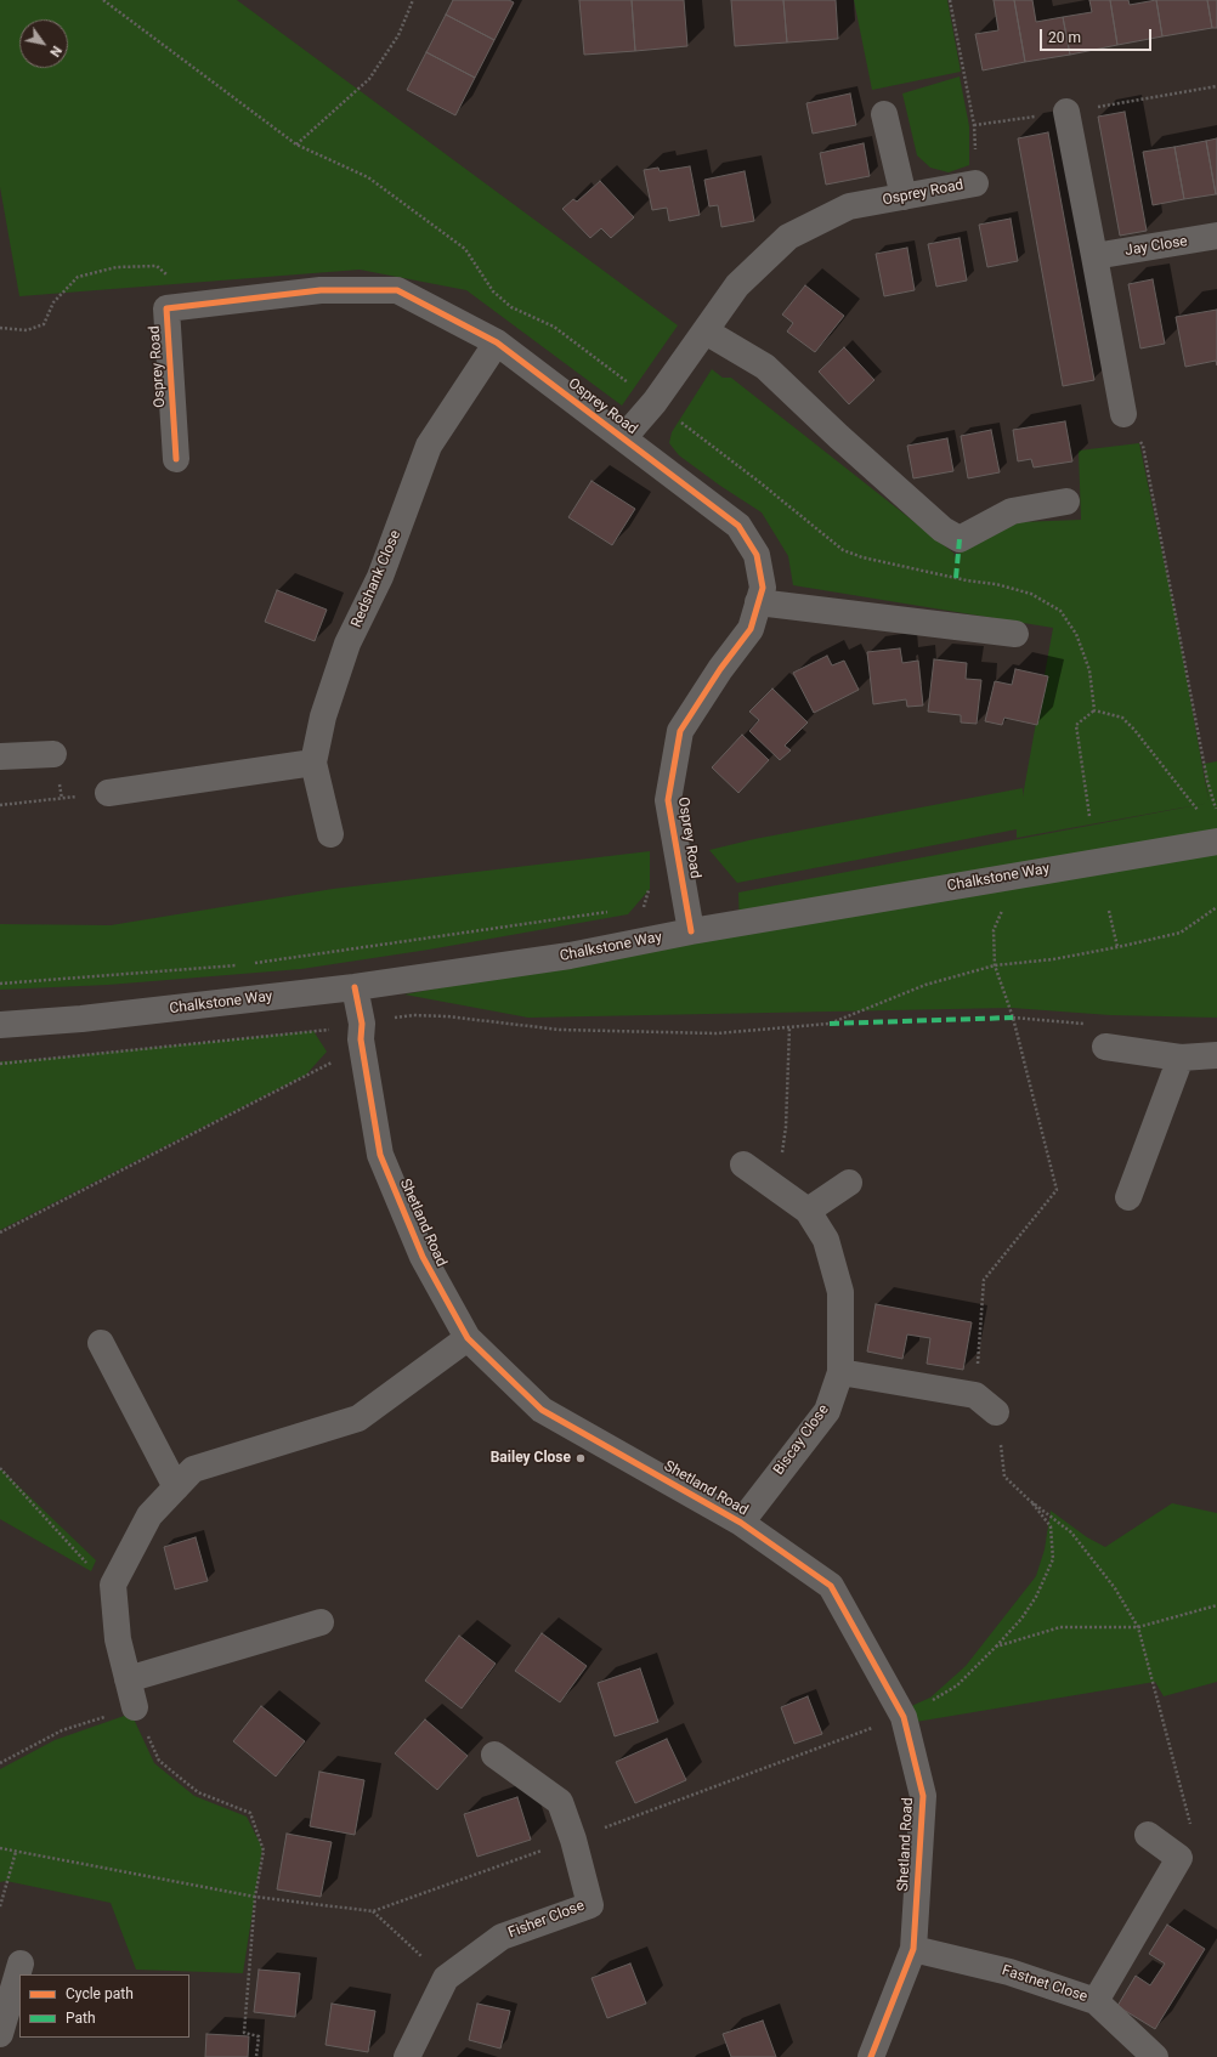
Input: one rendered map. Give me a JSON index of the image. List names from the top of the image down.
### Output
{
  "streets": {
    "street": [
      "Osprey Road",
      "Jay Close",
      "Redshank Close",
      "Chalkstone Way",
      "Shetland Road",
      "Biscay Close",
      "Fisher Close",
      "Fastnet Close"
    ]
  },
  "crossings": [
    ["Osprey Road", "Redshank Close"],
    ["Osprey Road", "Chalkstone Way"],
    ["Chalkstone Way", "Shetland Road"],
    ["Shetland Road", "Biscay Close"],
    ["Shetland Road", "Fastnet Close"]
  ],
  "places": ["Bailey Close"],
  "legend": ["Cycle path", "Path"],
  "scale_bar": "20 m",
  "north": "bottom right"
}
